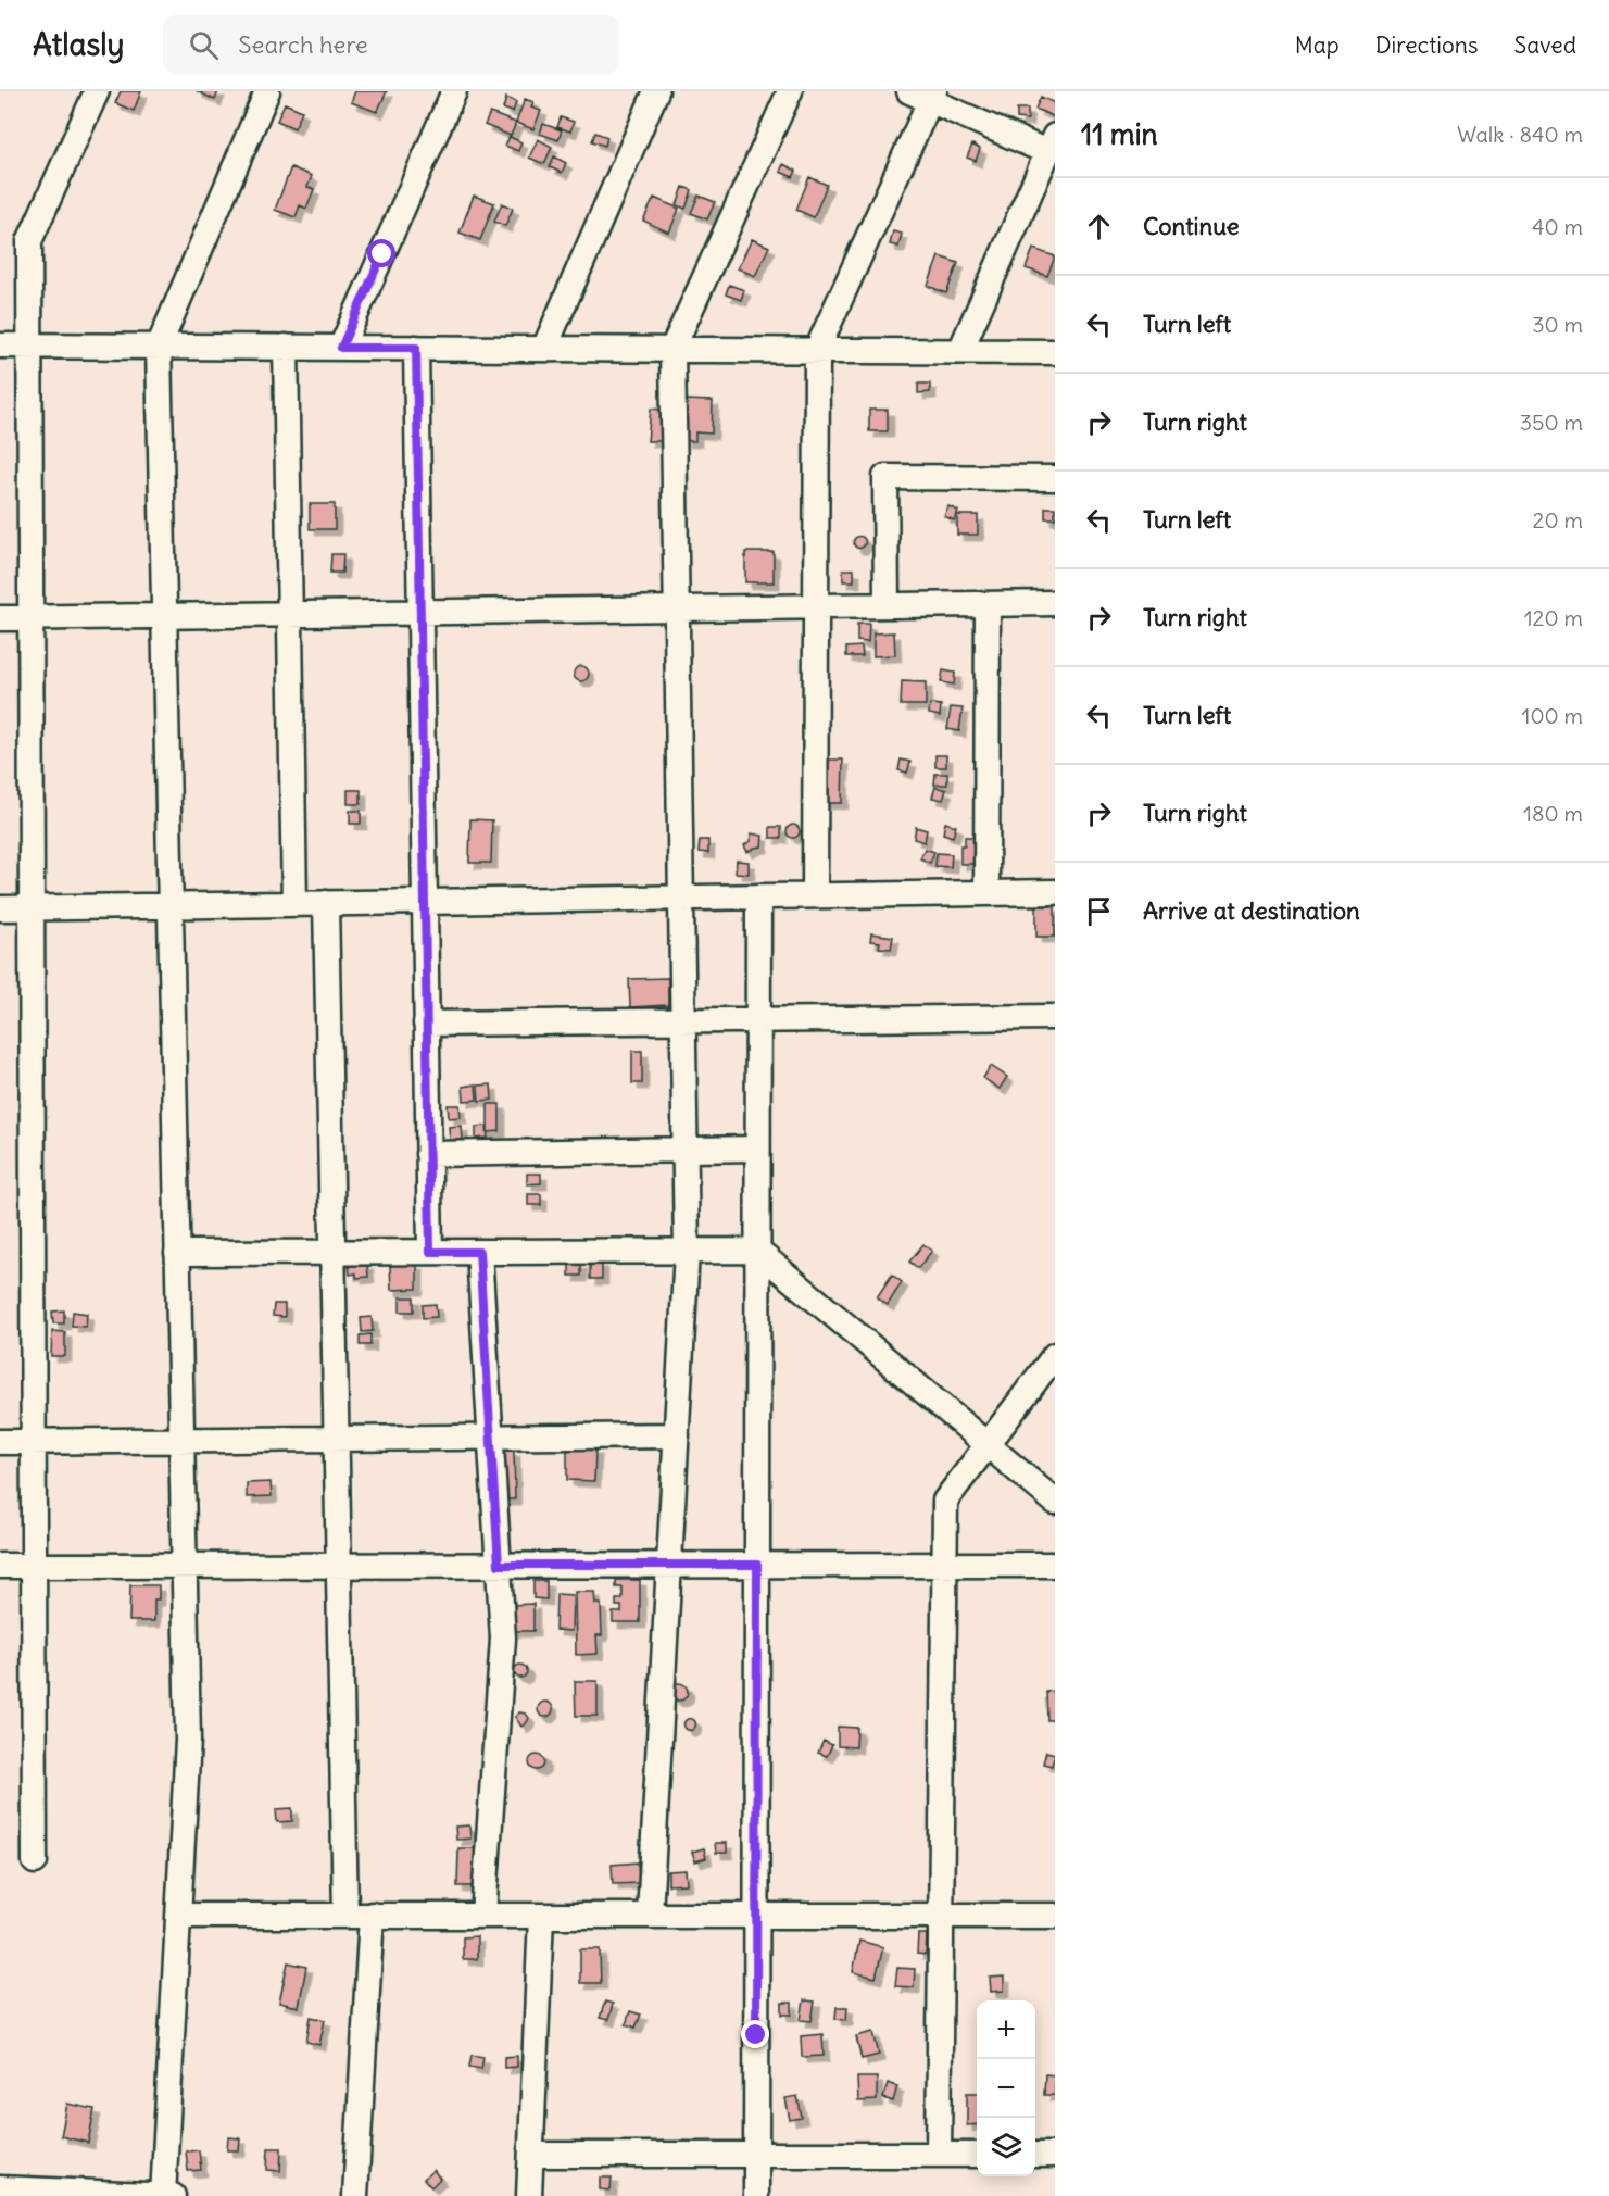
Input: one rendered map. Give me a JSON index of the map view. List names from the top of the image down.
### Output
{
  "page": {
    "header": "Atlasly",
    "search": "Search here",
    "nav": ["Map", "Directions", "Saved"],
    "heading": ["11 min", "Walk · 840 m"],
    "list": [
      ["Continue", "40 m"],
      ["Turn left", "30 m"],
      ["Turn right", "350 m"],
      ["Turn left", "20 m"],
      ["Turn right", "120 m"],
      ["Turn left", "100 m"],
      ["Turn right", "180 m"],
      "Arrive at destination"
    ],
    "map_buttons": ["+", "−"]
  }
}
